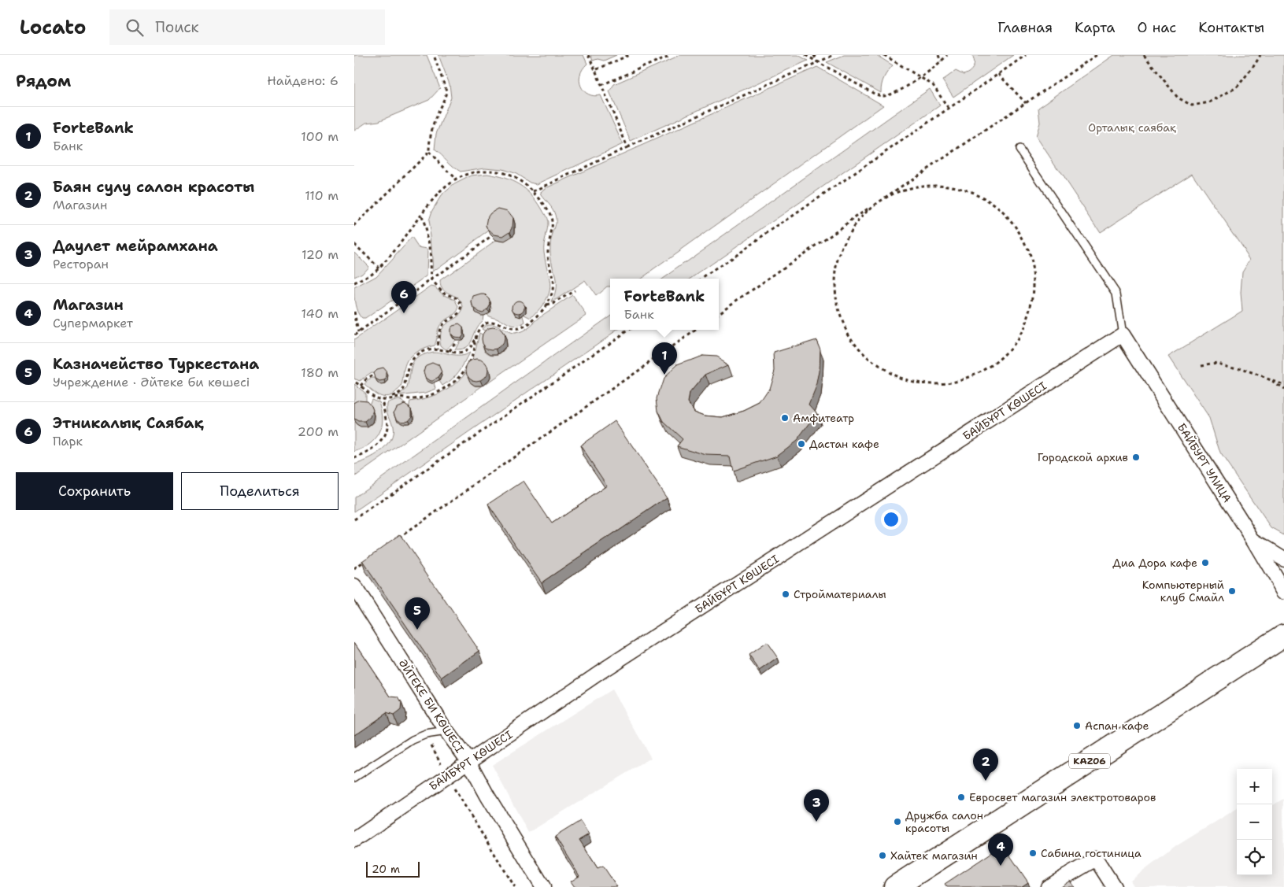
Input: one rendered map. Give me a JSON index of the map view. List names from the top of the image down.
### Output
{
  "streets": {
    "main road": ["KАZ06"],
    "street": ["БАЙБҰРТ КӨШЕСІ", "БАЙБУРТ УЛИЦА", "ӘЙТЕКЕ БИ КӨШЕСІ"]
  },
  "crossings": [
    ["БАЙБҰРТ КӨШЕСІ", "БАЙБУРТ УЛИЦА"],
    ["БАЙБҰРТ КӨШЕСІ", "ӘЙТЕКЕ БИ КӨШЕСІ"]
  ],
  "parks": ["Орталық саябақ"],
  "places": [
    "Амфитеатр",
    "Дастан кафе",
    "Городской архив",
    "Диа Дора кафе",
    "Компьютерный клуб Смайл",
    "Стройматериалы",
    "Аспан кафе",
    "Евросвет магазин электротоваров",
    "Дружба салон красоты",
    "Сабина гостиница",
    "Хайтек магазин"
  ],
  "scale_bar": "20 m",
  "page": {
    "header": "Locato",
    "search": "Поиск",
    "nav": [
      "Главная",
      "Карта",
      "О нас",
      "Контакты"
    ],
    "heading": ["Рядом", "Найдено: 6"],
    "list": [
      {
        "mark": "1",
        "name": "ForteBank",
        "note": "Банк",
        "value": "100 m"
      },
      {
        "mark": "2",
        "name": "Баян сулу салон красоты",
        "note": "Магазин",
        "value": "110 m"
      },
      {
        "mark": "3",
        "name": "Даулет мейрамхана",
        "note": "Ресторан",
        "value": "120 m"
      },
      {
        "mark": "4",
        "name": "Магазин",
        "note": "Супермаркет",
        "value": "140 m"
      },
      {
        "mark": "5",
        "name": "Казначейство Туркестана",
        "note": "Учреждение · Әйтеке би көшесі",
        "value": "180 m"
      },
      {
        "mark": "6",
        "name": "Этникалық Саябақ",
        "note": "Парк",
        "value": "200 m"
      }
    ],
    "popup": ["ForteBank", "Банк"],
    "pins": [
      "6",
      "1",
      "5",
      "2",
      "3",
      "4"
    ],
    "buttons": ["Сохранить", "Поделиться"],
    "map_buttons": ["+", "−"],
    "scale": "20 m"
  }
}
